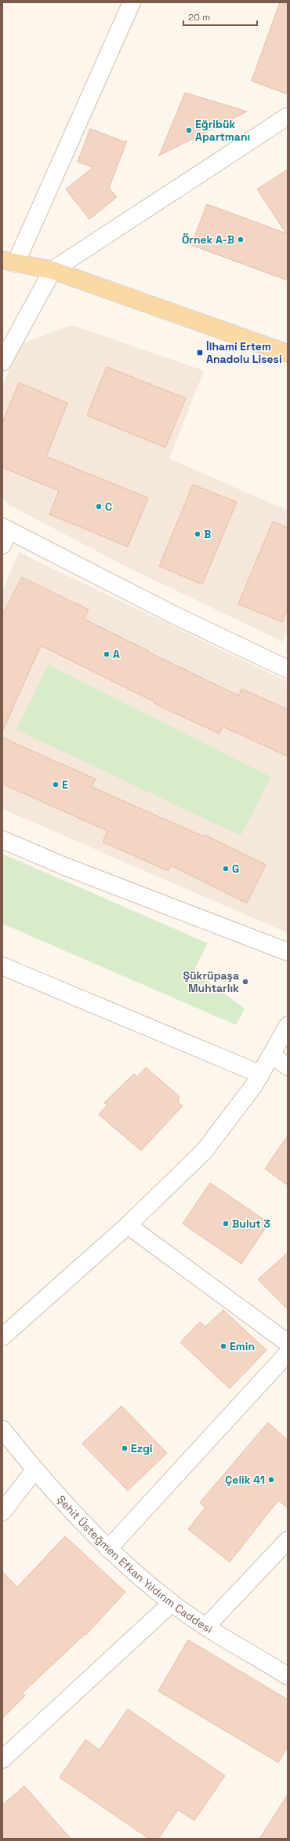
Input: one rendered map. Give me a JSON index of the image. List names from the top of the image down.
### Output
{
  "streets": {
    "street": ["Şehit Üsteğmen Efkan Yıldırım Caddesi"]
  },
  "places": {
    "other": [
      "Eğribük Apartmanı",
      "Örnek A-B",
      "C",
      "B",
      "A",
      "E",
      "G",
      "Şükrüpaşa Muhtarlık",
      "Bulut 3",
      "Emin",
      "Ezgi",
      "Çelik 41"
    ],
    "transit": ["İlhami Ertem Anadolu Lisesi"]
  },
  "scale_bar": "20 m"
}
